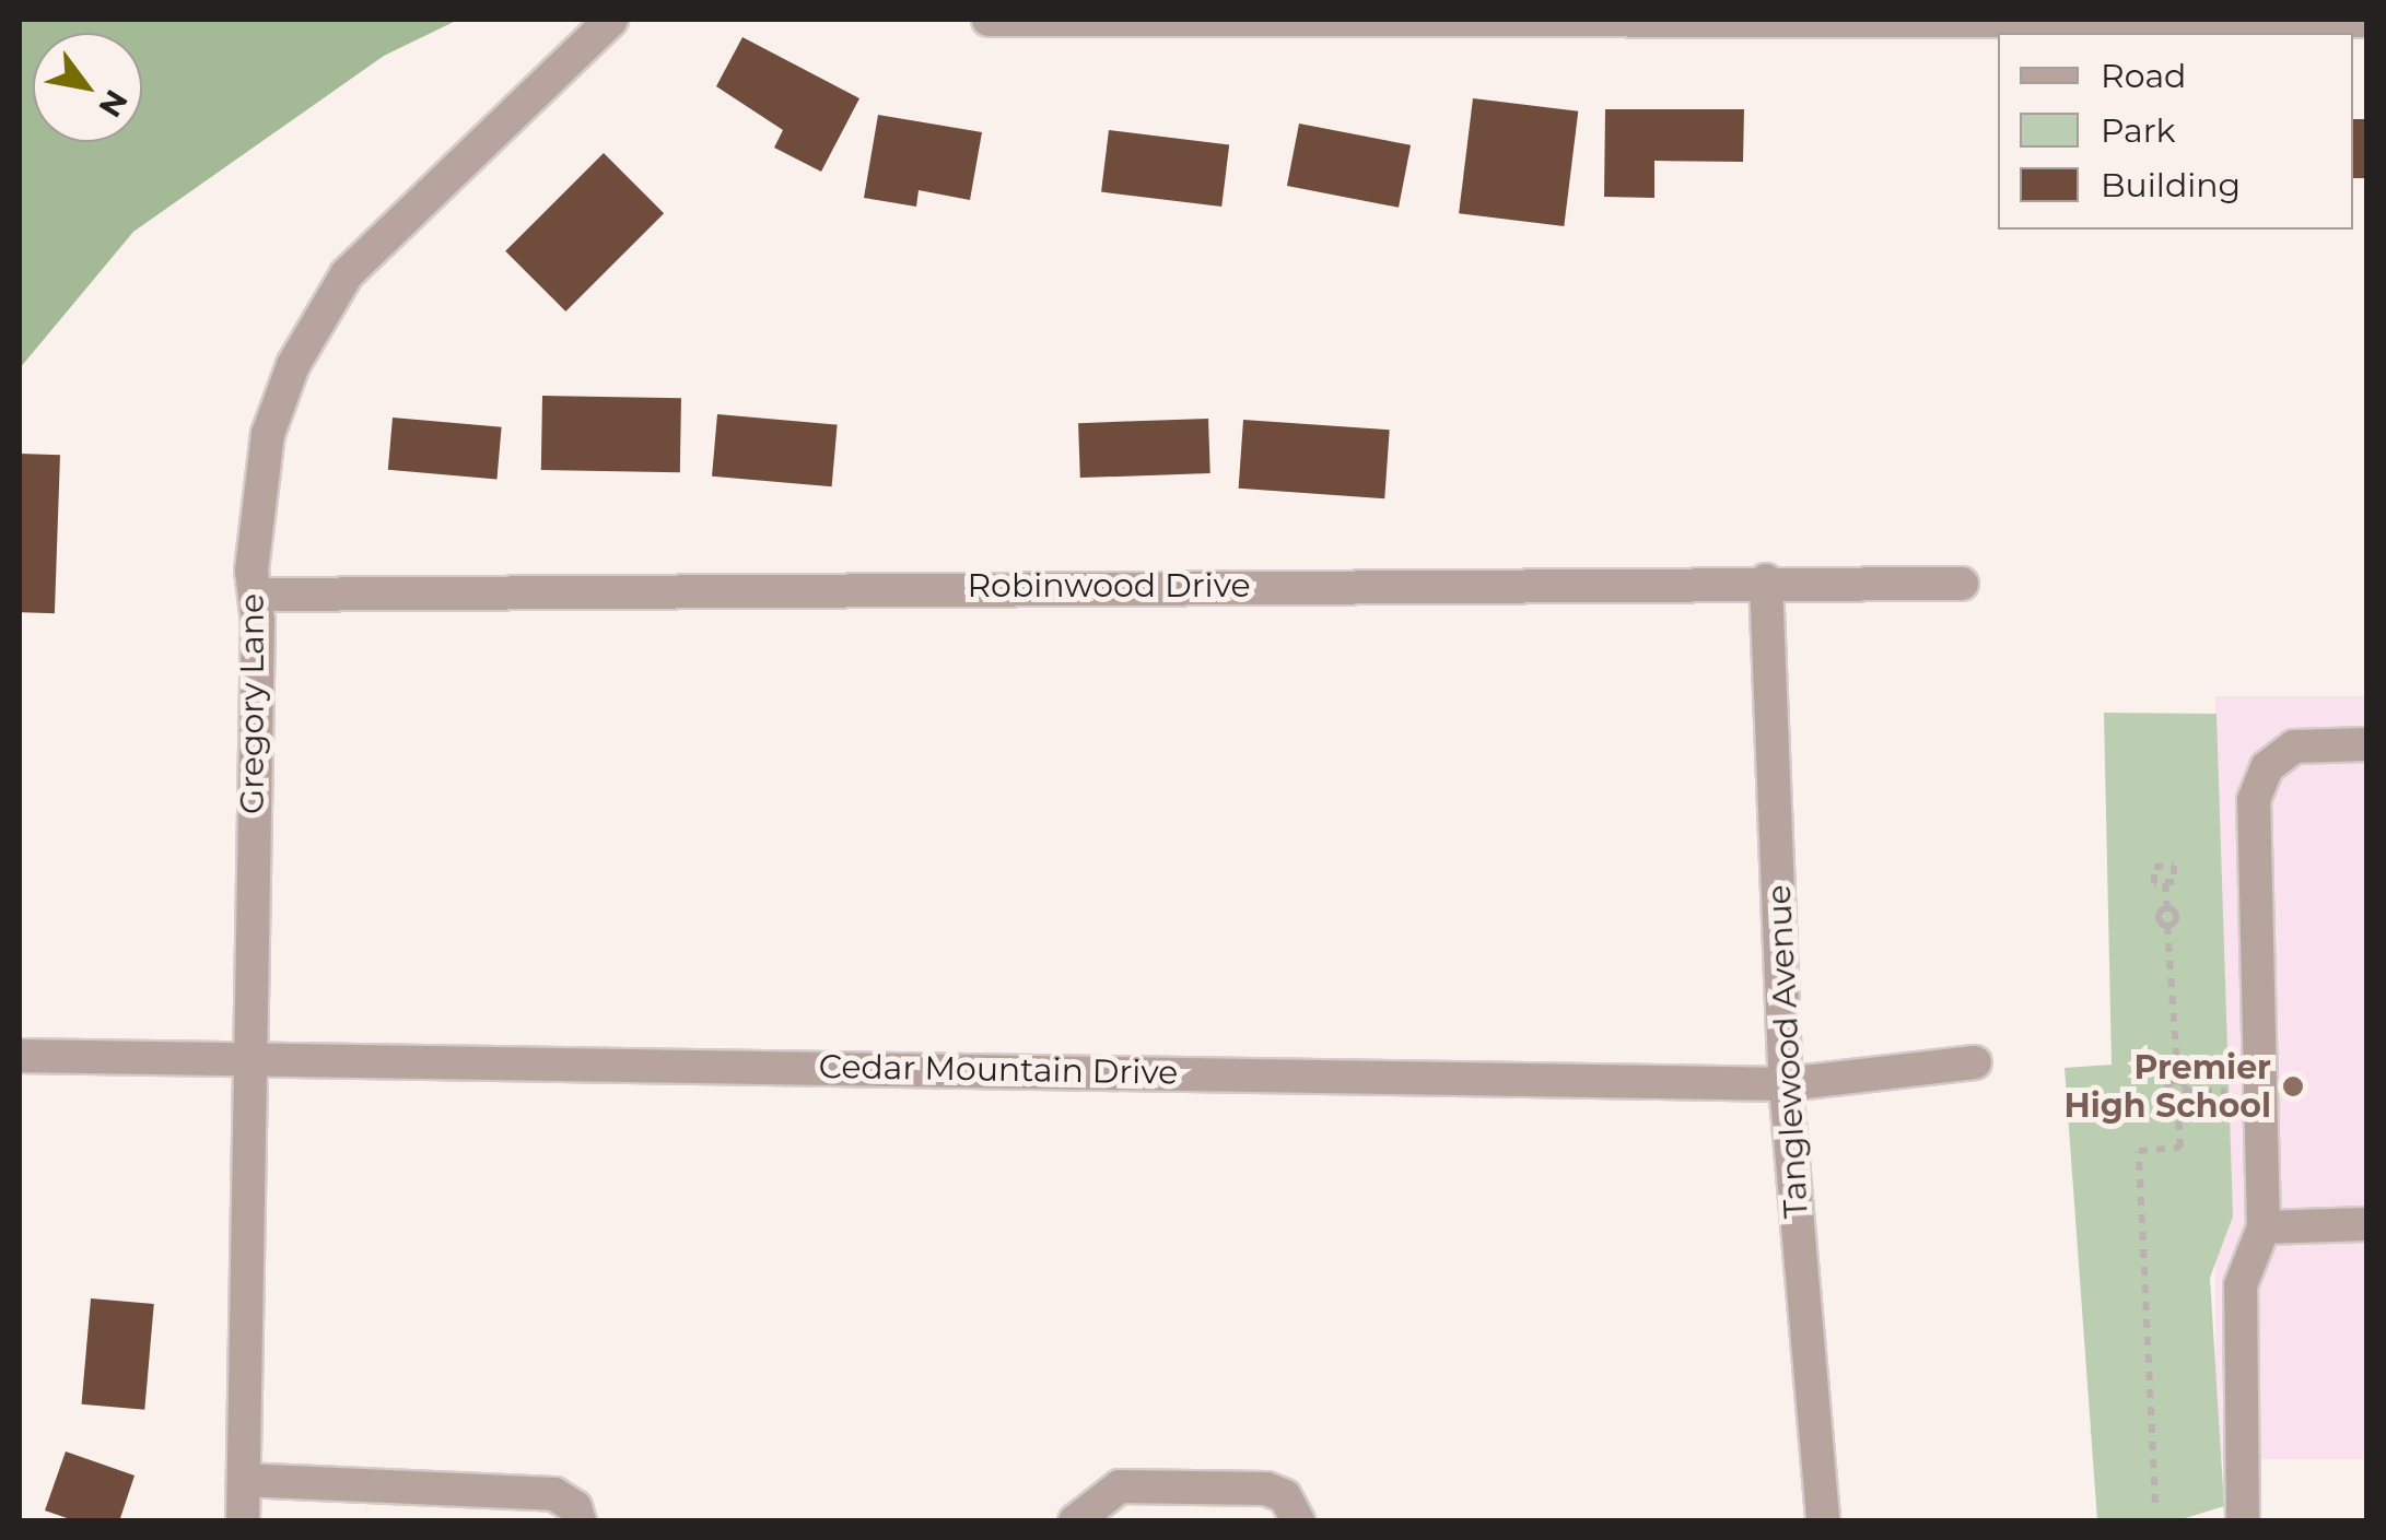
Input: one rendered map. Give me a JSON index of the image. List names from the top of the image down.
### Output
{
  "streets": {
    "street": [
      "Robinwood Drive",
      "Gregory Lane",
      "Tanglewood Avenue",
      "Cedar Mountain Drive"
    ]
  },
  "crossings": [
    ["Robinwood Drive", "Gregory Lane"],
    ["Robinwood Drive", "Tanglewood Avenue"],
    ["Gregory Lane", "Cedar Mountain Drive"],
    ["Tanglewood Avenue", "Cedar Mountain Drive"]
  ],
  "places": ["Premier High School"],
  "legend": ["Road", "Park", "Building"],
  "north": "bottom right"
}
